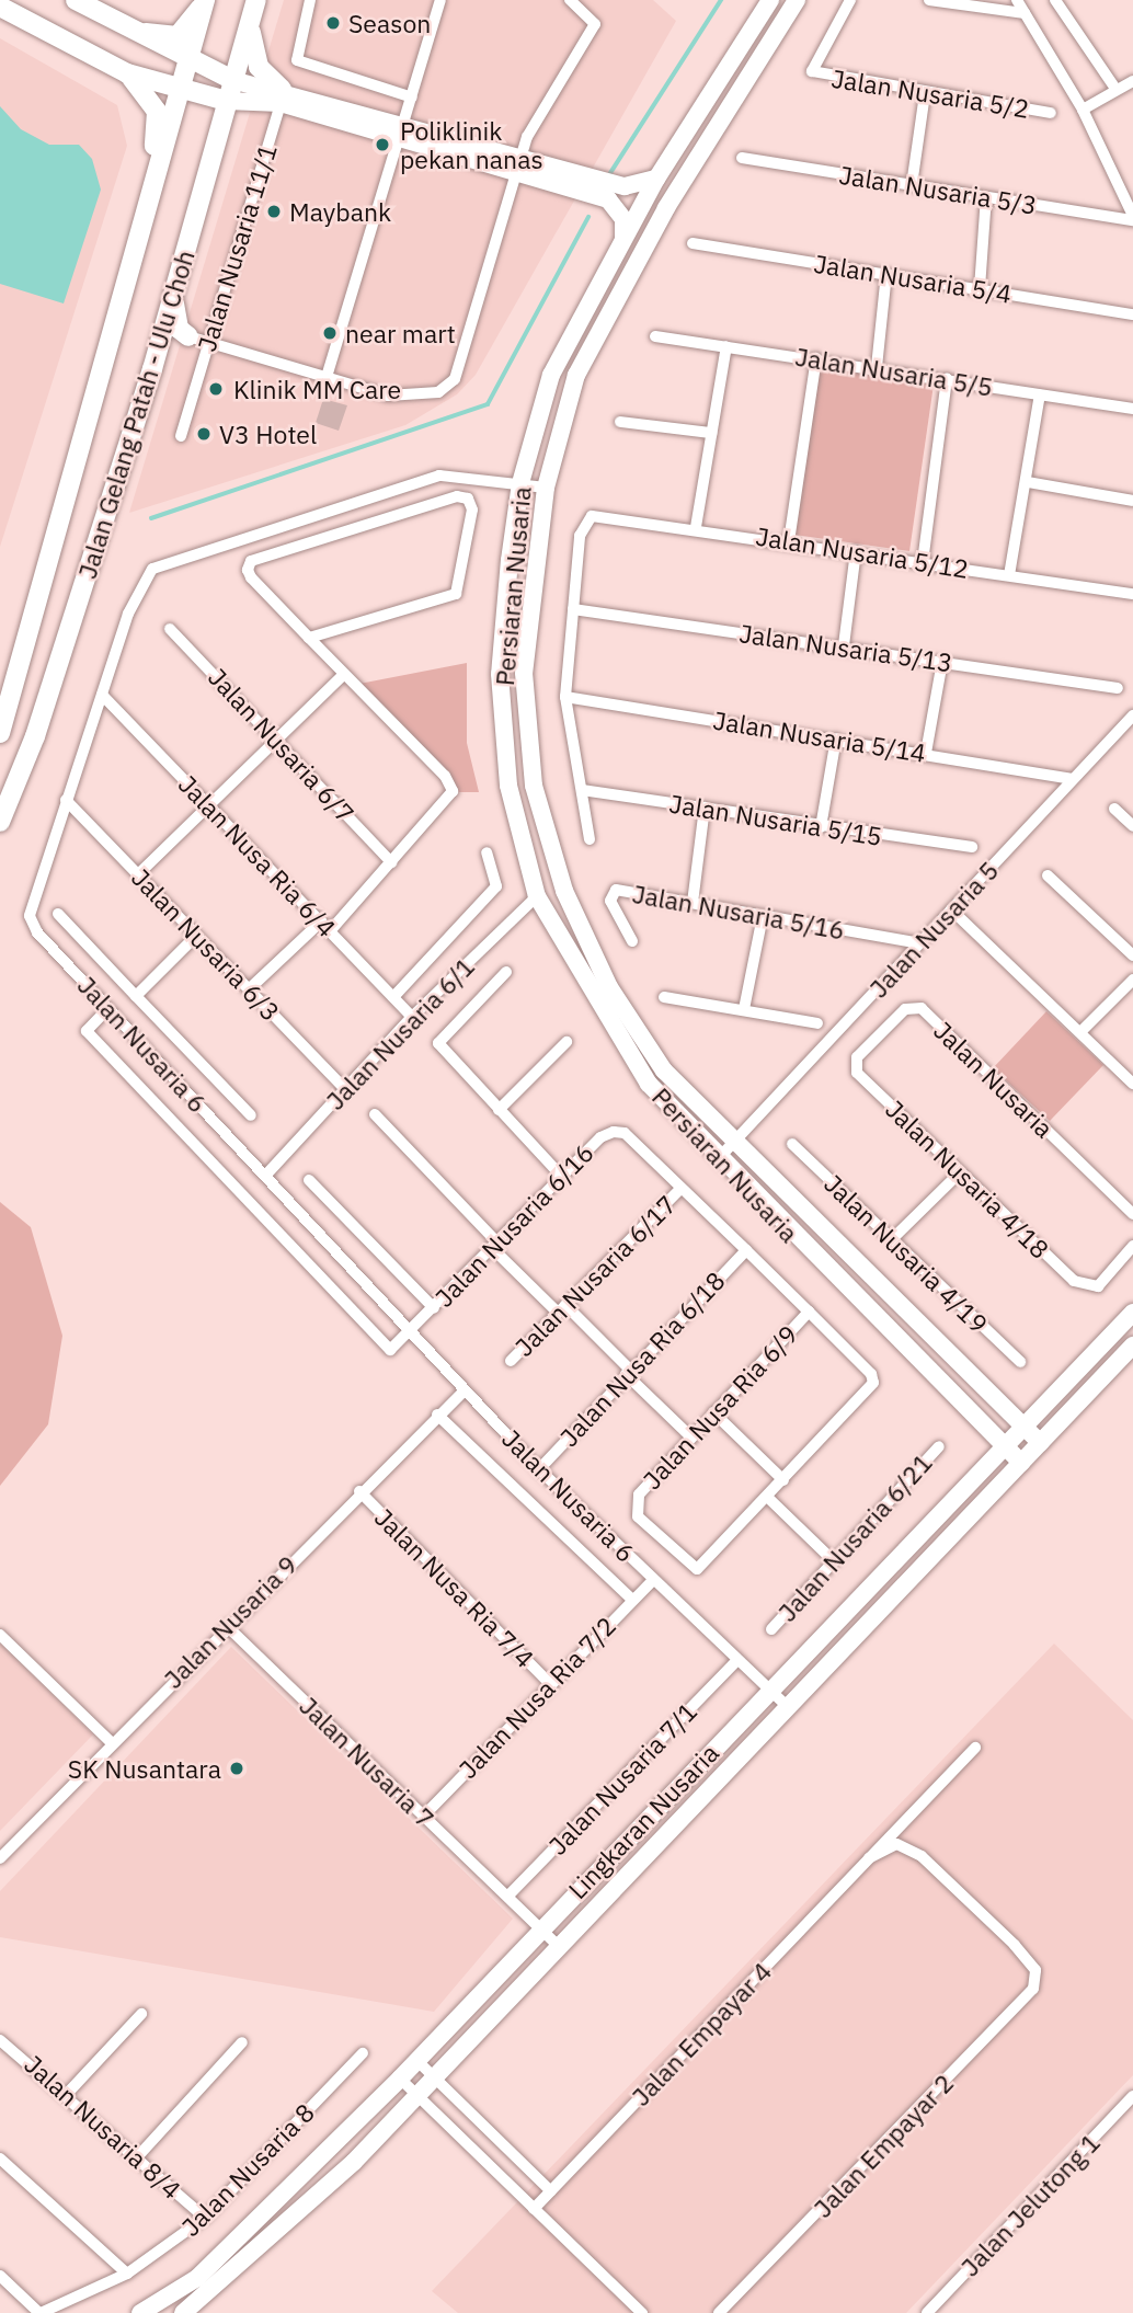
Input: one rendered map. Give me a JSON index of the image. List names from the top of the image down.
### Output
{
  "streets": {
    "main road": ["Jalan Gelang Patah - Ulu Choh"],
    "street": [
      "Jalan Nusaria 5/2",
      "Jalan Nusaria 5/3",
      "Jalan Nusaria 11/1",
      "Jalan Nusaria 5/4",
      "Jalan Nusaria 5/5",
      "Jalan Nusaria 5/12",
      "Persiaran Nusaria",
      "Jalan Nusaria 5/13",
      "Jalan Nusaria 5/14",
      "Jalan Nusaria 6/7",
      "Jalan Nusaria 5/15",
      "Jalan Nusa Ria 6/4",
      "Jalan Nusaria 5/16",
      "Jalan Nusaria 5",
      "Jalan Nusaria 6/3",
      "Jalan Nusaria 6/1",
      "Jalan Nusaria 6",
      "Jalan Nusaria",
      "Jalan Nusaria 4/18",
      "Jalan Nusaria 6/16",
      "Jalan Nusaria 4/19",
      "Jalan Nusaria 6/17",
      "Jalan Nusa Ria 6/18",
      "Jalan Nusa Ria 6/9",
      "Jalan Nusaria 6/21",
      "Jalan Nusa Ria 7/4",
      "Jalan Nusaria 9",
      "Jalan Nusa Ria 7/2",
      "Jalan Nusaria 7",
      "Jalan Nusaria 7/1",
      "Lingkaran Nusaria",
      "Jalan Empayar 4",
      "Jalan Nusaria 8/4",
      "Jalan Empayar 2",
      "Jalan Nusaria 8",
      "Jalan Jelutong 1"
    ]
  },
  "crossings": [
    ["Jalan Nusaria 5/12", "Jalan Nusaria 5/13"],
    ["Persiaran Nusaria", "Jalan Nusaria 5"],
    ["Persiaran Nusaria", "Jalan Nusaria 6/1"],
    ["Persiaran Nusaria", "Jalan Nusaria 6"],
    ["Persiaran Nusaria", "Lingkaran Nusaria"],
    ["Jalan Nusaria 5/14", "Jalan Nusaria 5"],
    ["Jalan Nusa Ria 6/4", "Jalan Nusaria 6/1"],
    ["Jalan Nusa Ria 6/4", "Jalan Nusaria 6"],
    ["Jalan Nusaria 5/16", "Jalan Nusaria 5"],
    ["Jalan Nusaria 6/3", "Jalan Nusaria 6/1"],
    ["Jalan Nusaria 6/3", "Jalan Nusaria 6"],
    ["Jalan Nusaria 6/1", "Jalan Nusaria 6"],
    ["Jalan Nusaria 6", "Jalan Nusaria 6/16"],
    ["Jalan Nusaria 6", "Jalan Nusa Ria 6/18"],
    ["Jalan Nusaria 6", "Jalan Nusaria 9"],
    ["Jalan Nusaria 6", "Jalan Nusa Ria 7/2"],
    ["Jalan Nusaria 6", "Jalan Nusaria 7/1"],
    ["Jalan Nusaria 6", "Lingkaran Nusaria"],
    ["Jalan Nusaria", "Jalan Nusaria 4/18"],
    ["Jalan Nusaria 6/16", "Jalan Nusaria 6/17"],
    ["Jalan Nusa Ria 7/4", "Jalan Nusaria 9"],
    ["Jalan Nusa Ria 7/4", "Jalan Nusa Ria 7/2"],
    ["Jalan Nusaria 9", "Jalan Nusaria 7"],
    ["Jalan Nusa Ria 7/2", "Jalan Nusaria 7"],
    ["Jalan Nusaria 7", "Jalan Nusaria 7/1"],
    ["Jalan Nusaria 7", "Lingkaran Nusaria"],
    ["Jalan Empayar 4", "Jalan Empayar 2"],
    ["Jalan Nusaria 8/4", "Jalan Nusaria 8"]
  ],
  "places": [
    "Season",
    "Poliklinik pekan nanas",
    "Maybank",
    "near mart",
    "Klinik MM Care",
    "V3 Hotel",
    "SK Nusantara"
  ]
}
